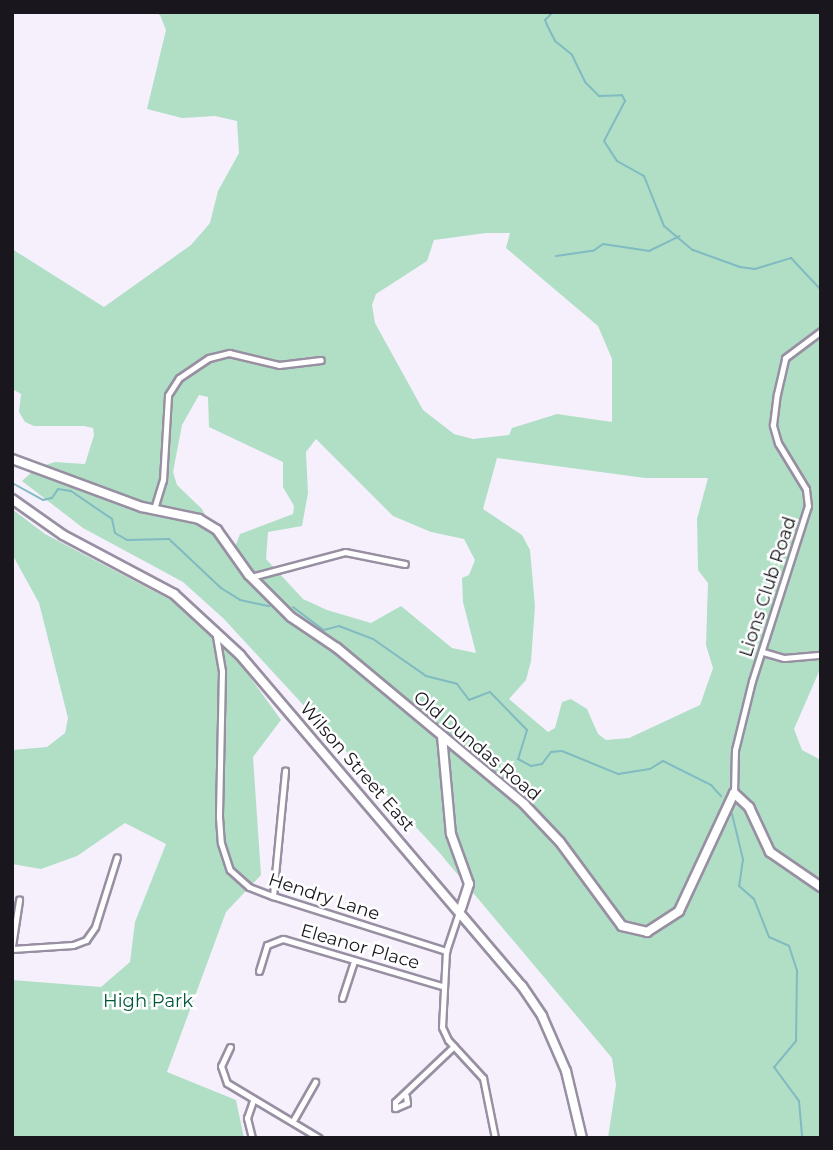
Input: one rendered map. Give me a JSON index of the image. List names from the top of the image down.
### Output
{
  "streets": {
    "street": [
      "Lions Club Road",
      "Old Dundas Road",
      "Wilson Street East",
      "Hendry Lane",
      "Eleanor Place"
    ]
  },
  "crossings": [
    ["Lions Club Road", "Old Dundas Road"],
    ["Wilson Street East", "Hendry Lane"]
  ],
  "parks": ["High Park"]
}
